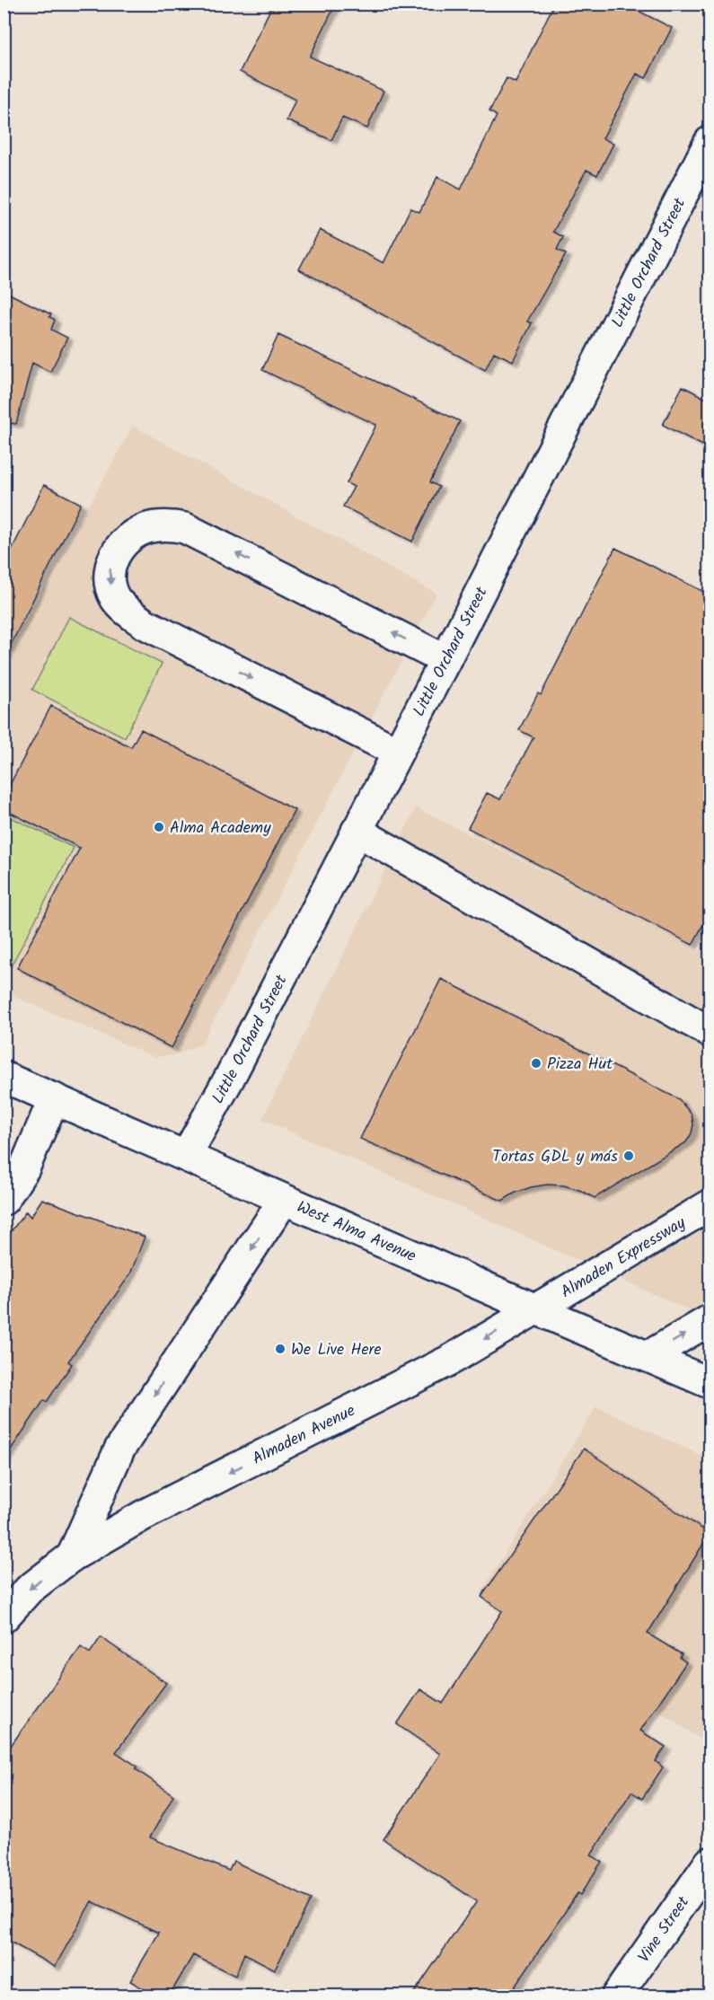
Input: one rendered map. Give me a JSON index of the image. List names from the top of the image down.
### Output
{
  "streets": {
    "main road": [
      "Little Orchard Street",
      "West Alma Avenue",
      "Almaden Expressway",
      "Almaden Avenue",
      "Vine Street"
    ]
  },
  "crossings": [
    ["Little Orchard Street", "West Alma Avenue"],
    ["West Alma Avenue", "Almaden Expressway"],
    ["West Alma Avenue", "Almaden Avenue"],
    ["Almaden Expressway", "Almaden Avenue"]
  ],
  "one_way": ["Almaden Avenue"],
  "places": [
    "Alma Academy",
    "Pizza Hut",
    "Tortas GDL y más",
    "We Live Here"
  ]
}
